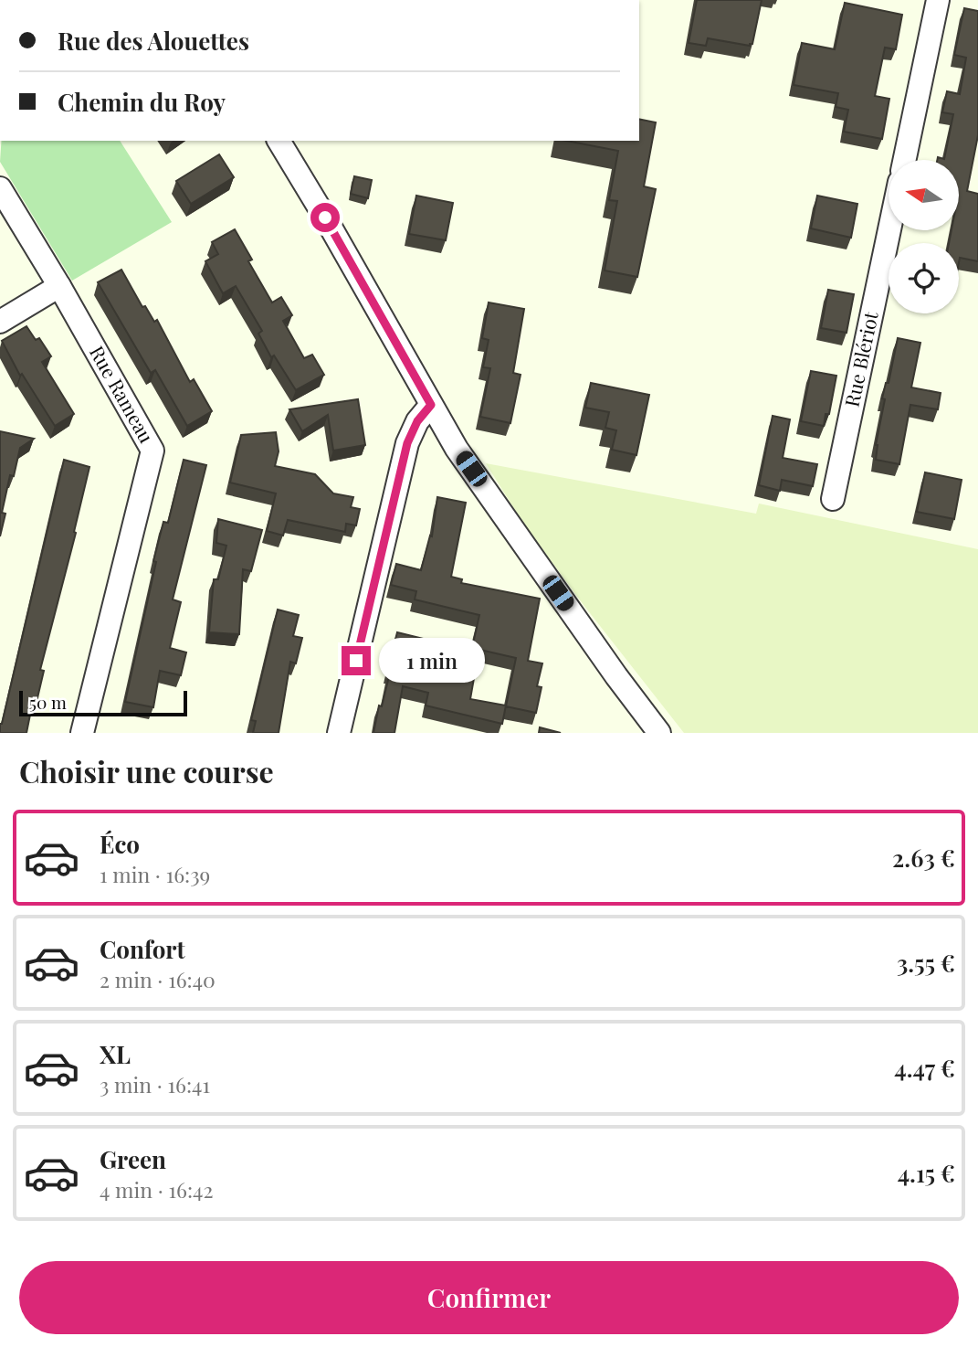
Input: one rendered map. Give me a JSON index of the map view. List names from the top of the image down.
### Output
{
  "streets": {
    "street": ["Rue Blériot", "Rue Rameau"]
  },
  "scale_bar": "50 m",
  "north": "left",
  "page": {
    "banner": ["Rue des Alouettes", "Chemin du Roy"],
    "bubble": "1 min",
    "scale": "50 m",
    "heading": "Choisir une course",
    "list": [
      {
        "name": "Éco",
        "note": "1 min · 16:39",
        "value": "2.63 €"
      },
      {
        "name": "Confort",
        "note": "2 min · 16:40",
        "value": "3.55 €"
      },
      {
        "name": "XL",
        "note": "3 min · 16:41",
        "value": "4.47 €"
      },
      {
        "name": "Green",
        "note": "4 min · 16:42",
        "value": "4.15 €"
      }
    ],
    "buttons": "Confirmer"
  }
}
